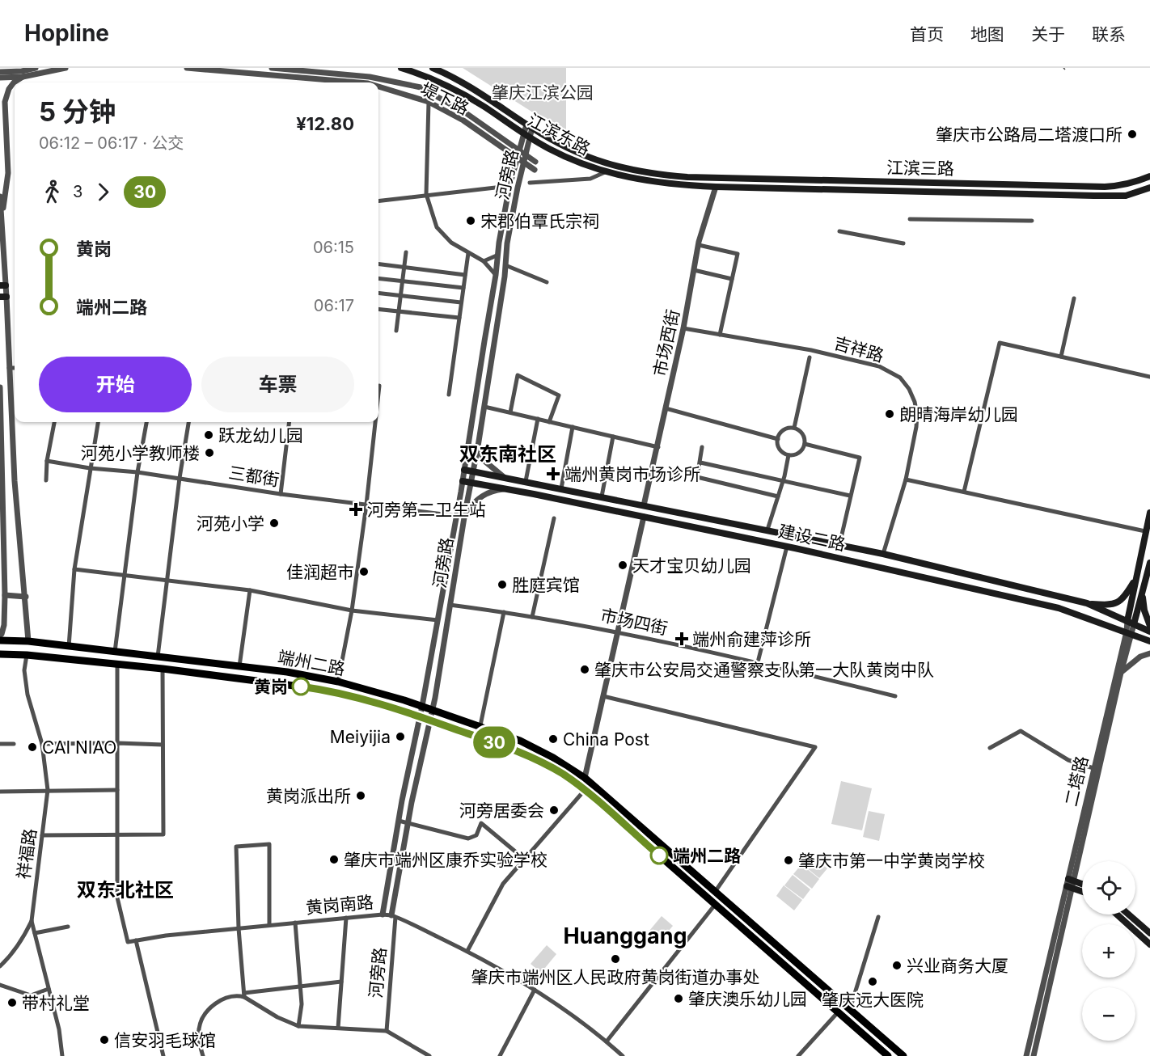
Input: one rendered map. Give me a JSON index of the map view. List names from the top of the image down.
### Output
{
  "streets": {
    "main road": [
      "江滨东路",
      "江滨三路",
      "建设二路",
      "端州二路",
      "二塔路"
    ],
    "street": [
      "堤下路",
      "河旁路",
      "市场西街",
      "吉祥路",
      "三都街",
      "市场四街",
      "祥福路",
      "黄岗南路"
    ]
  },
  "crossings": [
    ["江滨东路", "江滨三路"],
    ["江滨东路", "河旁路"],
    ["江滨东路", "市场西街"],
    ["江滨三路", "市场西街"],
    ["河旁路", "三都街"],
    ["河旁路", "建设二路"],
    ["河旁路", "市场四街"],
    ["河旁路", "端州二路"],
    ["河旁路", "黄岗南路"],
    ["市场西街", "吉祥路"],
    ["市场西街", "建设二路"],
    ["吉祥路", "建设二路"],
    ["建设二路", "二塔路"],
    ["端州二路", "祥福路"]
  ],
  "districts": ["双东南社区", "双东北社区", "Huanggang"],
  "parks": ["肇庆江滨公园"],
  "places": {
    "other": [
      "肇庆市公路局二塔渡口所",
      "宋郡伯覃氏宗祠",
      "朗晴海岸幼儿园",
      "跃龙幼儿园",
      "河苑小学教师楼",
      "河苑小学",
      "天才宝贝幼儿园",
      "佳润超市",
      "胜庭宾馆",
      "肇庆市公安局交通警察支队第一大队黄岗中队",
      "黄岗",
      "Meiyijia",
      "China Post",
      "CAI NIAO",
      "黄岗派出所",
      "河旁居委会",
      "端州二路",
      "肇庆市端州区康乔实验学校",
      "肇庆市第一中学黄岗学校",
      "肇庆市端州区人民政府黄岗街道办事处",
      "兴业商务大厦",
      "肇庆远大医院",
      "肇庆澳乐幼儿园",
      "带村礼堂",
      "信安羽毛球馆"
    ],
    "health": ["端州黄岗市场诊所", "河旁第二卫生站", "端州俞建萍诊所"]
  },
  "lines": ["bus line 30"],
  "page": {
    "header": "Hopline",
    "nav": [
      "首页",
      "地图",
      "关于",
      "联系"
    ],
    "on_map": "30",
    "heading": ["5 分钟", "06:12 – 06:17 · 公交", "¥12.80"],
    "legs": ["3", "30"],
    "list": [
      {
        "name": "黄岗",
        "value": "06:15"
      },
      {
        "name": "端州二路",
        "value": "06:17"
      }
    ],
    "buttons": ["开始", "车票"],
    "map_buttons": ["+", "−"]
  }
}
